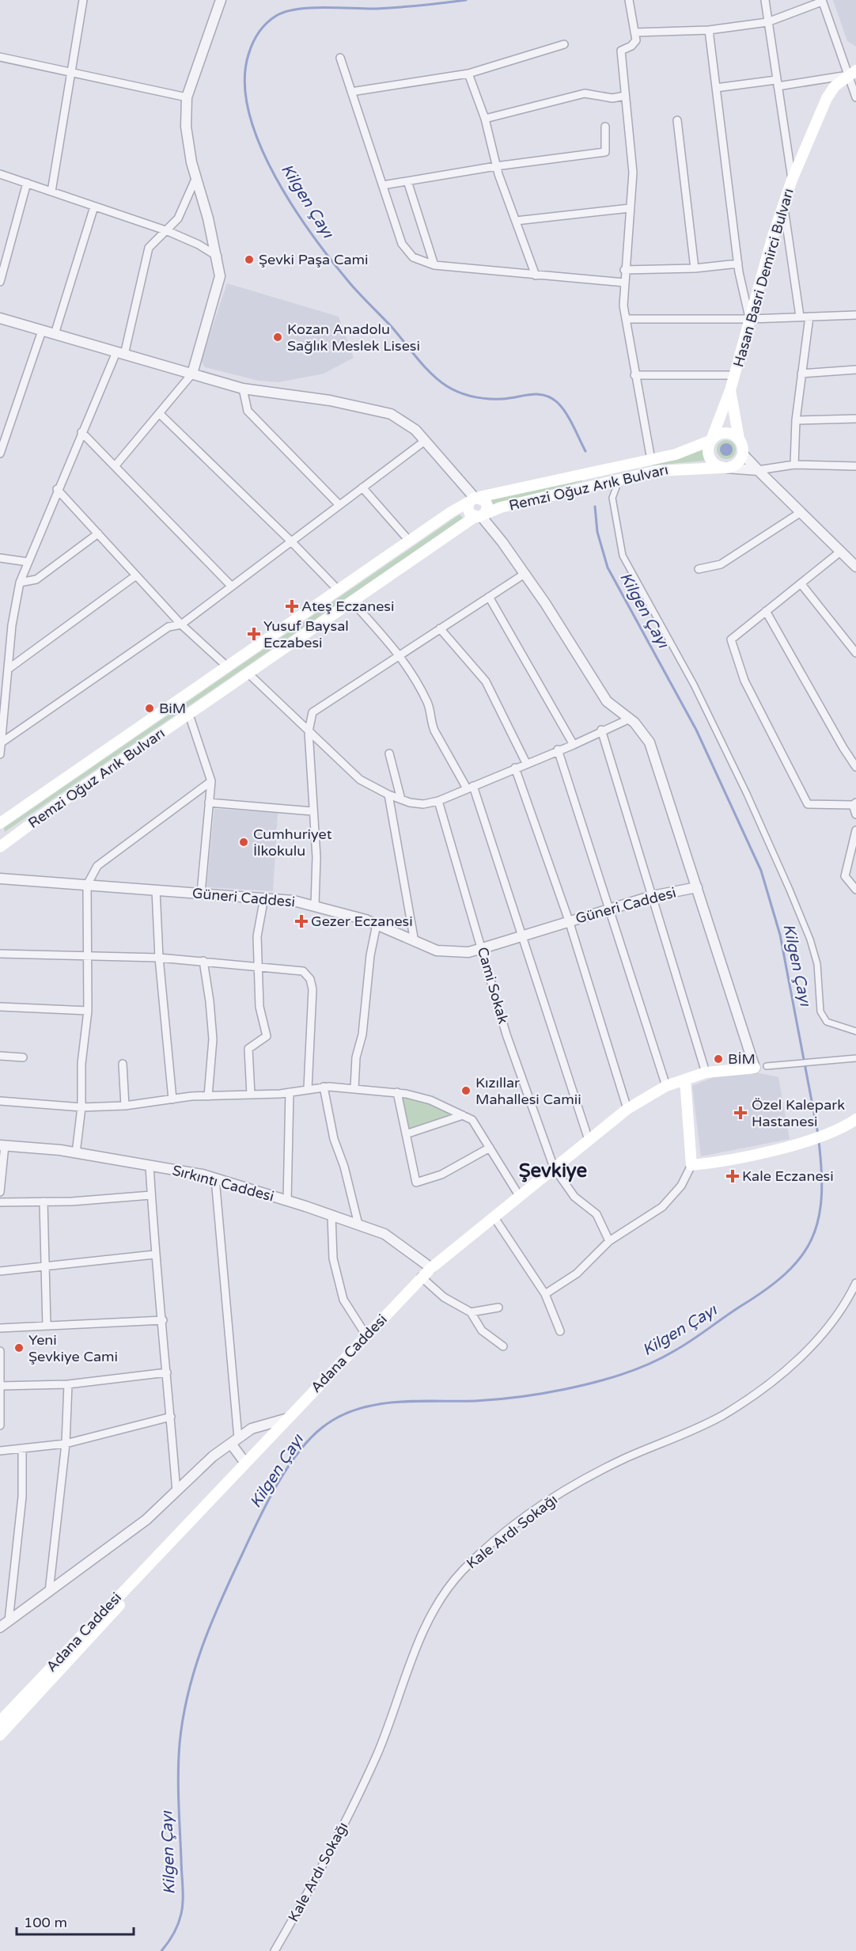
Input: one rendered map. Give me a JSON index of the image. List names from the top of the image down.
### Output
{
  "streets": {
    "main road": ["Hasan Basri Demirci Bulvarı", "Remzi Oğuz Arık Bulvarı", "Adana Caddesi"],
    "street": [
      "Güneri Caddesi",
      "Cami Sokak",
      "Sırkıntı Caddesi",
      "Kale Ardı Sokağı"
    ]
  },
  "crossings": [
    ["Hasan Basri Demirci Bulvarı", "Remzi Oğuz Arık Bulvarı"],
    ["Güneri Caddesi", "Cami Sokak"],
    ["Cami Sokak", "Adana Caddesi"],
    ["Sırkıntı Caddesi", "Adana Caddesi"]
  ],
  "districts": ["Şevkiye"],
  "water": ["Kilgen Çayı"],
  "places": {
    "other": [
      "Şevki Paşa Cami",
      "Kozan Anadolu Sağlık Meslek Lisesi",
      "BiM",
      "Cumhuriyet İlkokulu",
      "BİM",
      "Kızıllar Mahallesi Camii",
      "Yeni Şevkiye Cami"
    ],
    "health": [
      "Ateş Eczanesi",
      "Yusuf Baysal Eczabesi",
      "Gezer Eczanesi",
      "Özel Kalepark Hastanesi",
      "Kale Eczanesi"
    ]
  },
  "scale_bar": "100 m"
}
